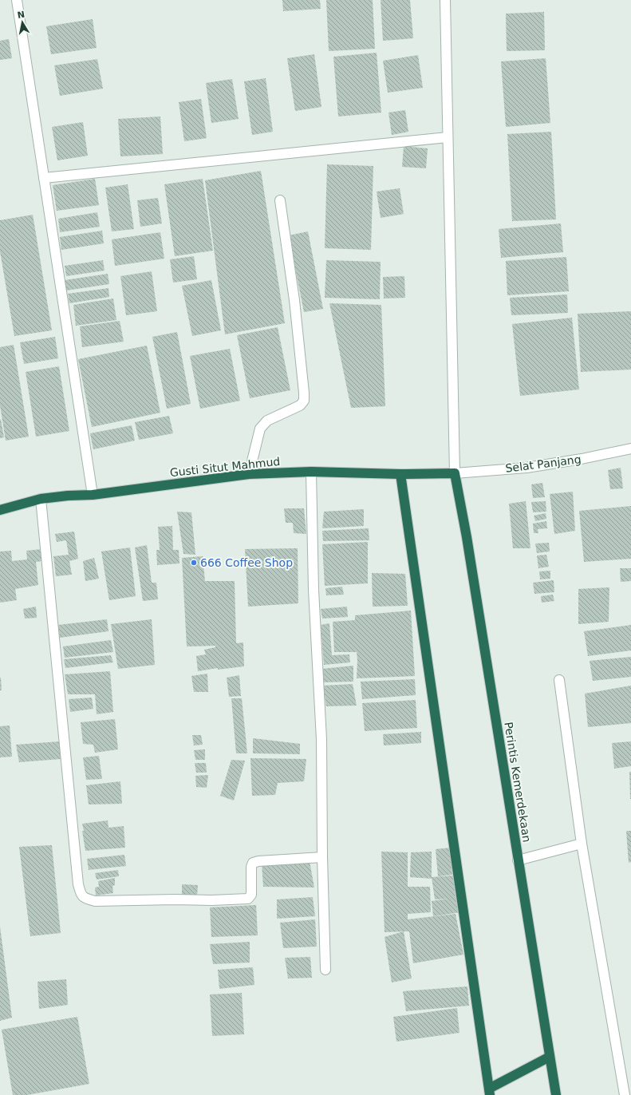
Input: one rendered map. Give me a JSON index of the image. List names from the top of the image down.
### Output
{
  "streets": {
    "highway": ["Gusti Situt Mahmud", "Perintis Kemerdekaan"],
    "street": ["Selat Panjang"]
  },
  "crossings": [
    ["Selat Panjang", "Gusti Situt Mahmud"],
    ["Selat Panjang", "Perintis Kemerdekaan"],
    ["Gusti Situt Mahmud", "Perintis Kemerdekaan"]
  ],
  "places": ["666 Coffee Shop"],
  "north": "top"
}
